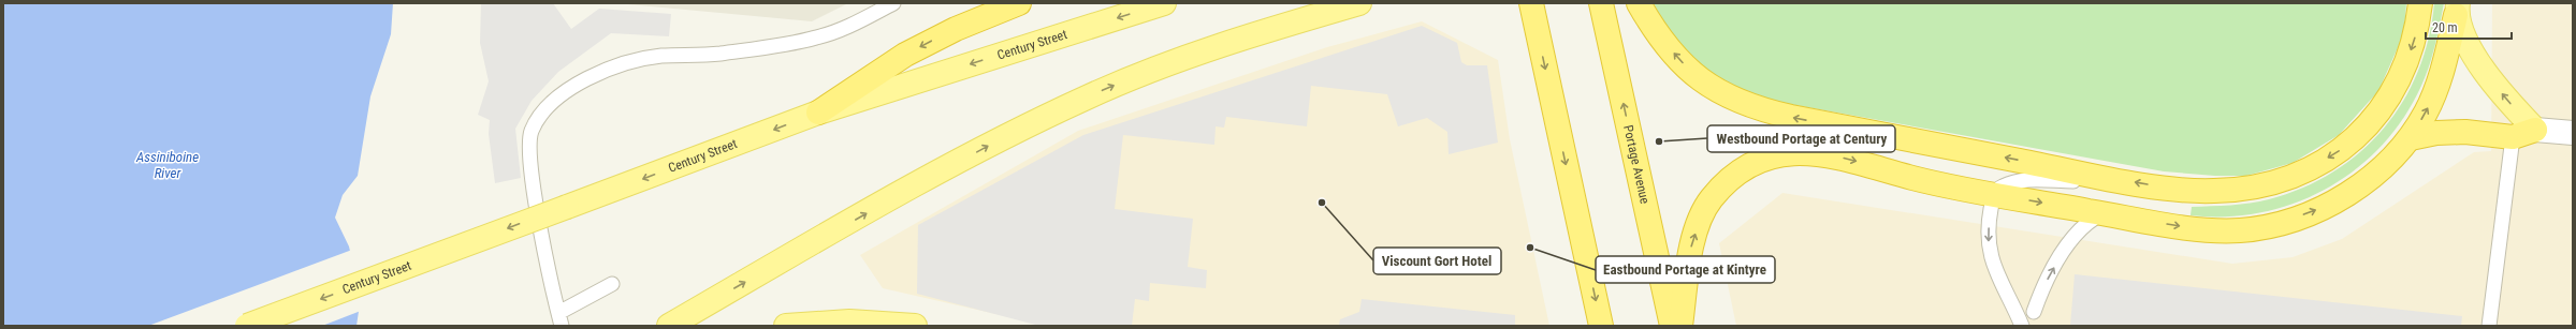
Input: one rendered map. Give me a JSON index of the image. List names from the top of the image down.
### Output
{
  "streets": {
    "highway": ["Portage Avenue"],
    "main road": ["Century Street"]
  },
  "water": ["Assiniboine River"],
  "places": ["Westbound Portage at Century", "Viscount Gort Hotel", "Eastbound Portage at Kintyre"],
  "scale_bar": "20 m"
}
